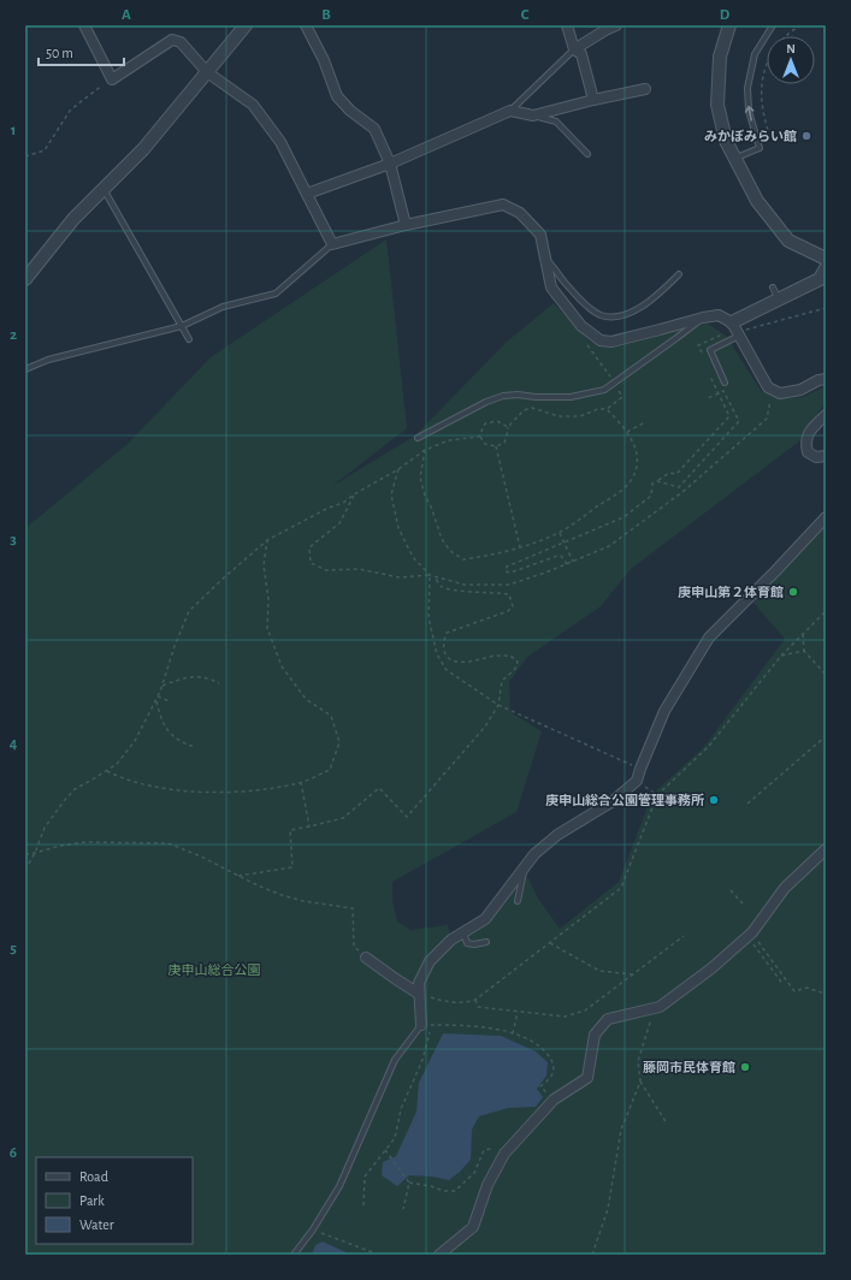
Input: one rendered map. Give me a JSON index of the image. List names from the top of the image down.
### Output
{
  "parks": ["庚申山総合公園"],
  "places": [
    "みかぼみらい館",
    "庚申山第２体育館",
    "庚申山総合公園管理事務所",
    "藤岡市民体育館"
  ],
  "legend": ["Road", "Park", "Water"],
  "scale_bar": "50 m",
  "north": "top",
  "grid": {
    "columns": [
      "A",
      "B",
      "C",
      "D"
    ],
    "rows": [
      "1",
      "2",
      "3",
      "4",
      "5",
      "6"
    ]
  }
}
